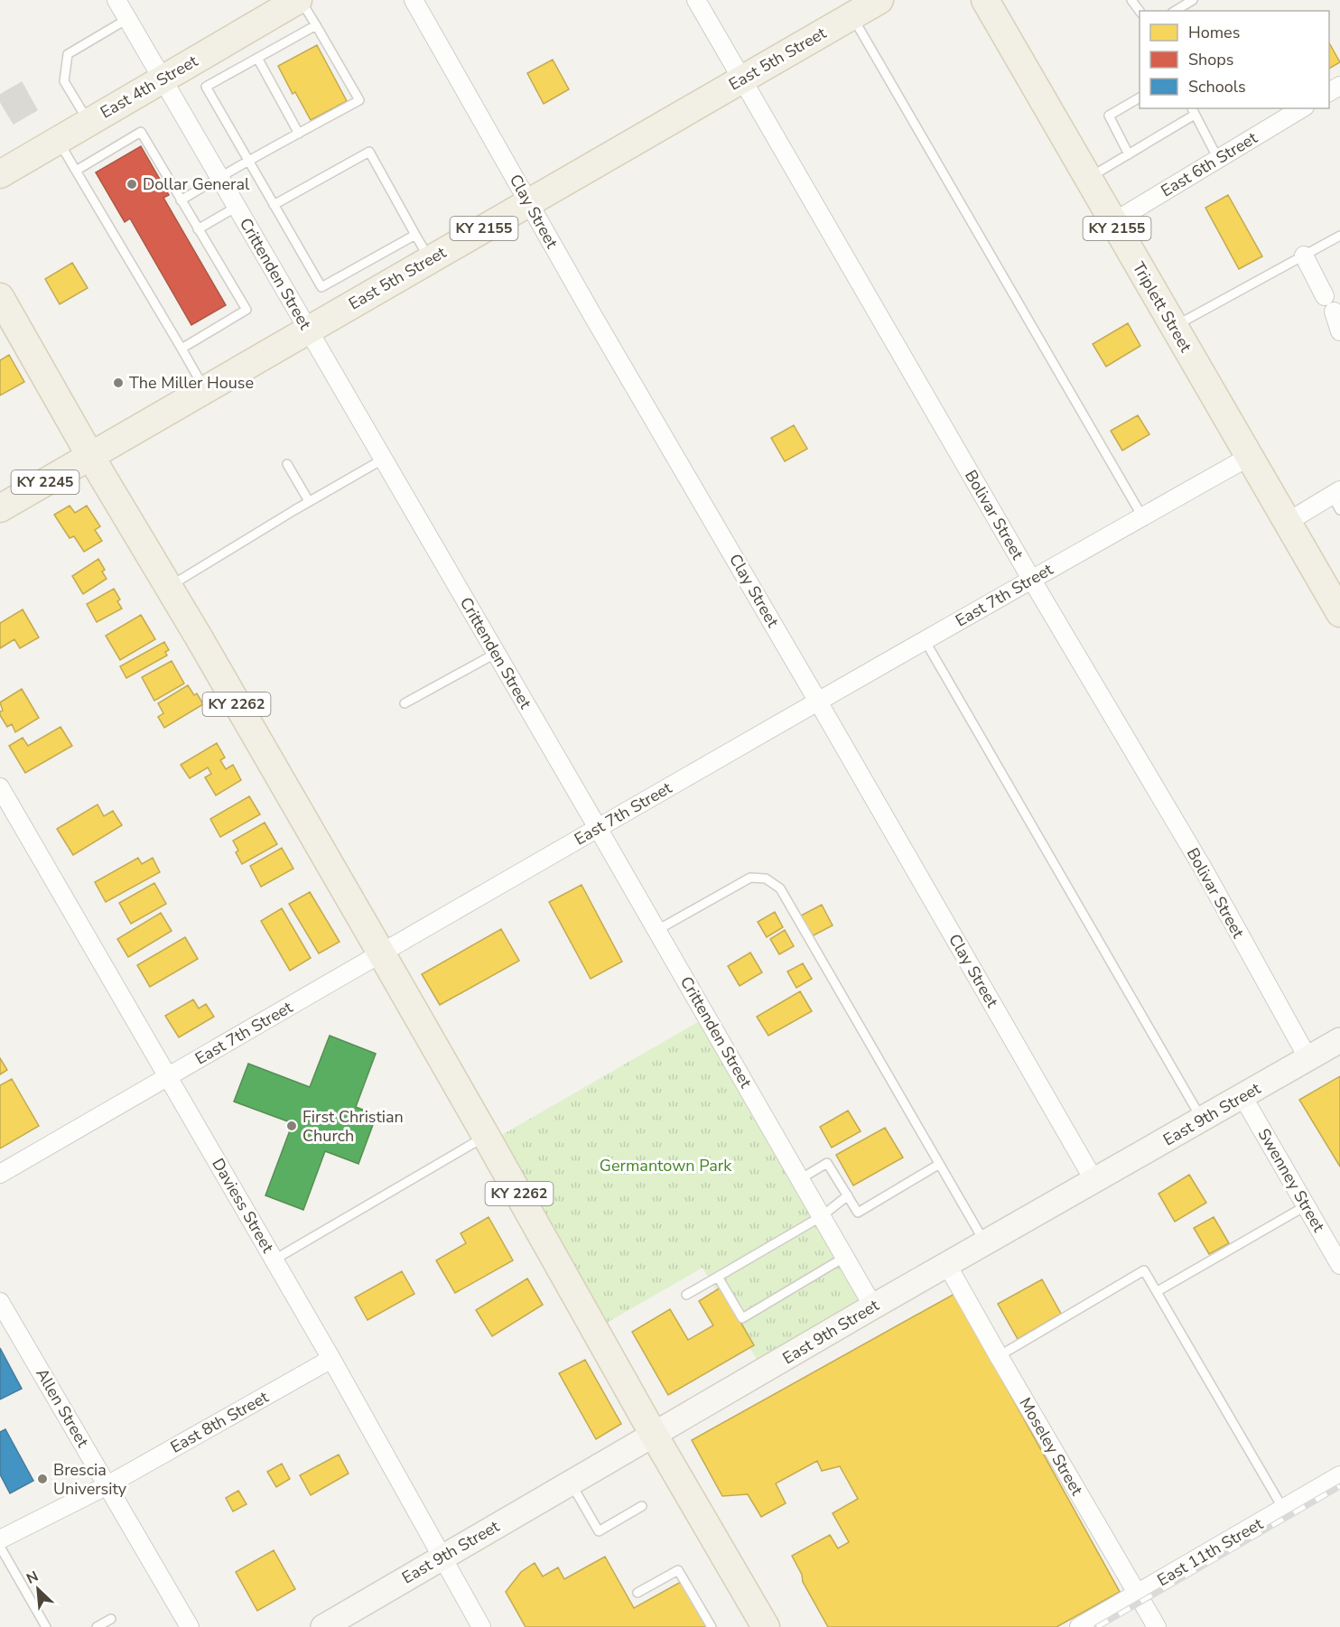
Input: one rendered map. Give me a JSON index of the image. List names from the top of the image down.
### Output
{
  "streets": {
    "main road": [
      "East 5th Street",
      "East 4th Street",
      "KY 2155",
      "Triplett Street",
      "KY 2245",
      "KY 2262"
    ],
    "street": [
      "East 6th Street",
      "Clay Street",
      "Crittenden Street",
      "Bolivar Street",
      "East 7th Street",
      "East 9th Street",
      "Swenney Street",
      "Daviess Street",
      "Allen Street",
      "East 8th Street",
      "Moseley Street",
      "East 11th Street"
    ]
  },
  "crossings": [
    ["East 5th Street", "Clay Street"],
    ["East 5th Street", "Crittenden Street"],
    ["East 5th Street", "Bolivar Street"],
    ["East 5th Street", "KY 2262"],
    ["East 4th Street", "Crittenden Street"],
    ["East 6th Street", "Triplett Street"],
    ["Clay Street", "East 7th Street"],
    ["Clay Street", "East 9th Street"],
    ["Crittenden Street", "East 7th Street"],
    ["Crittenden Street", "East 9th Street"],
    ["Triplett Street", "East 7th Street"],
    ["Bolivar Street", "East 7th Street"],
    ["Bolivar Street", "East 9th Street"],
    ["East 7th Street", "KY 2262"],
    ["East 7th Street", "Daviess Street"],
    ["KY 2262", "East 9th Street"],
    ["East 9th Street", "Swenney Street"],
    ["East 9th Street", "Daviess Street"],
    ["East 9th Street", "Moseley Street"],
    ["Daviess Street", "East 8th Street"],
    ["Allen Street", "East 8th Street"],
    ["Moseley Street", "East 11th Street"]
  ],
  "parks": ["Germantown Park"],
  "places": [
    "Dollar General",
    "The Miller House",
    "First Christian Church",
    "Brescia University"
  ],
  "legend": ["Homes", "Shops", "Schools"],
  "north": "top left"
}
